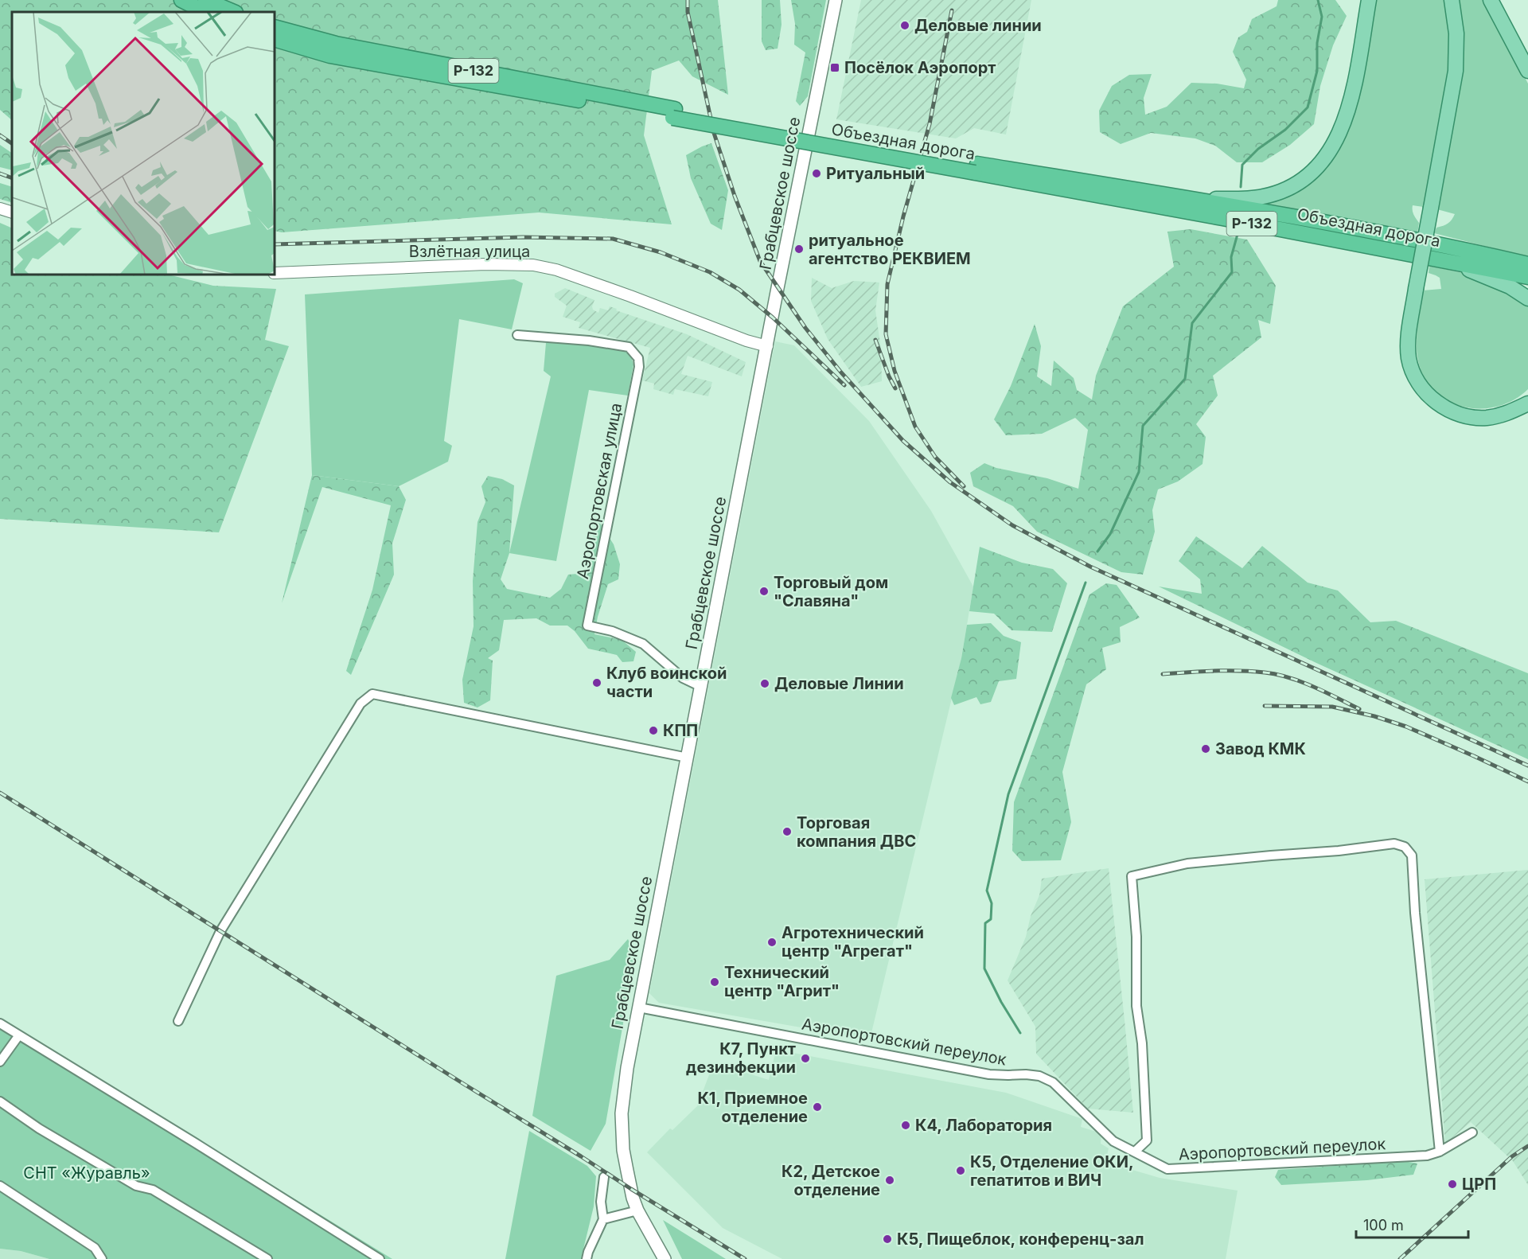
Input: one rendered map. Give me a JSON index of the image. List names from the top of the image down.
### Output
{
  "streets": {
    "highway": ["Р-132", "Объездная дорога"],
    "main road": ["Грабцевское шоссе"],
    "street": ["Взлётная улица", "Аэропортовская улица", "Аэропортовский переулок"]
  },
  "crossings": [
    ["Грабцевское шоссе", "Взлётная улица"],
    ["Грабцевское шоссе", "Аэропортовская улица"],
    ["Грабцевское шоссе", "Аэропортовский переулок"]
  ],
  "parks": ["СНТ «Журавль»"],
  "places": {
    "other": [
      "Деловые линии",
      "Ритуальный",
      "ритуальное агентство РЕКВИЕМ",
      "Торговый дом \"Славяна\"",
      "Клуб воинской части",
      "Деловые Линии",
      "КПП",
      "Завод КМК",
      "Торговая компания ДВС",
      "Агротехнический центр \"Агрегат\"",
      "Технический центр \"Агрит\"",
      "К7, Пункт дезинфекции",
      "К1, Приемное отделение",
      "К4, Лаборатория",
      "К5, Отделение ОКИ, гепатитов и ВИЧ",
      "К2, Детское отделение",
      "ЦРП",
      "К5, Пищеблок, конференц-зал"
    ],
    "transit": ["Посёлок Аэропорт"]
  },
  "scale_bar": "100 m"
}
